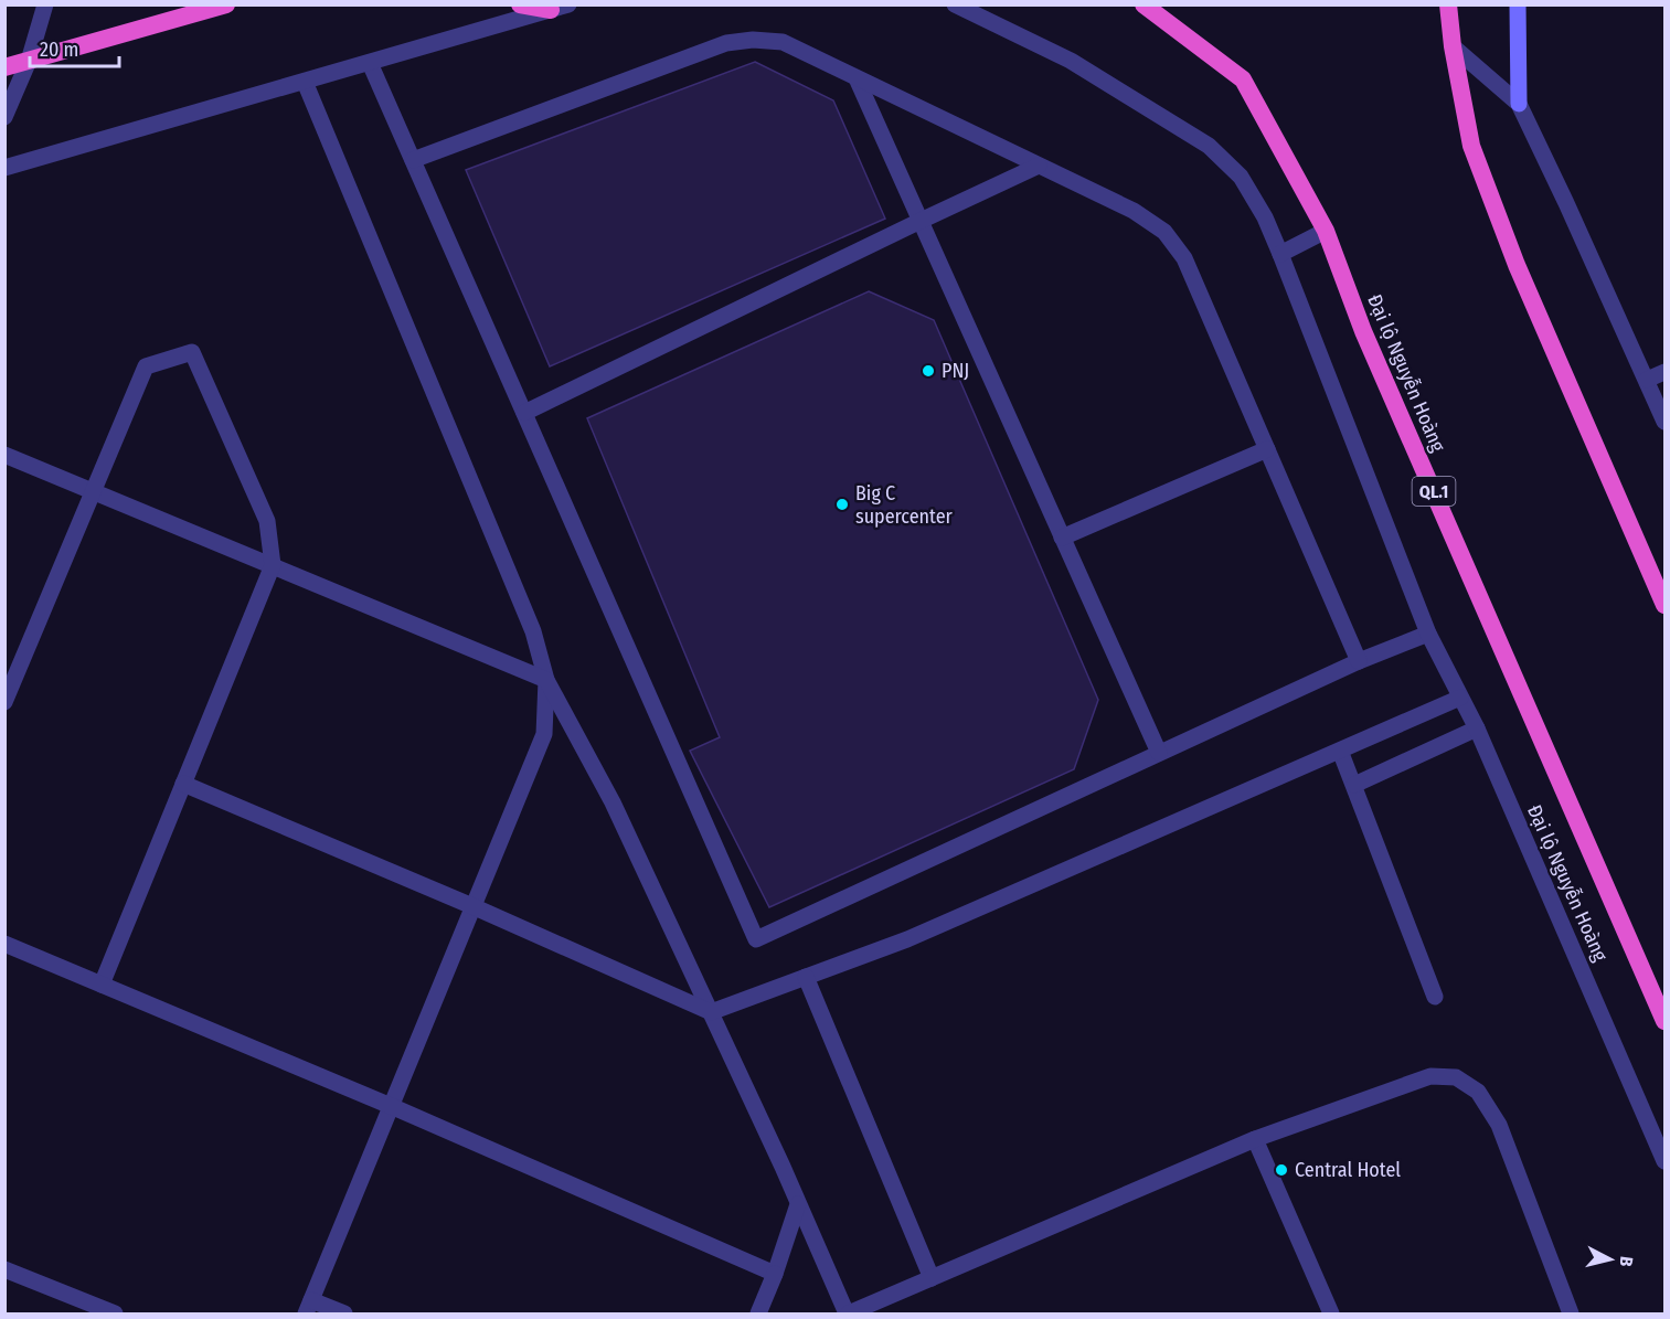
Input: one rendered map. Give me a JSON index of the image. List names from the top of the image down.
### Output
{
  "streets": {
    "highway": ["Đại lộ Nguyễn Hoàng", "QL.1"]
  },
  "places": ["PNJ", "Big C supercenter", "Central Hotel"],
  "scale_bar": "20 m",
  "north": "right"
}
